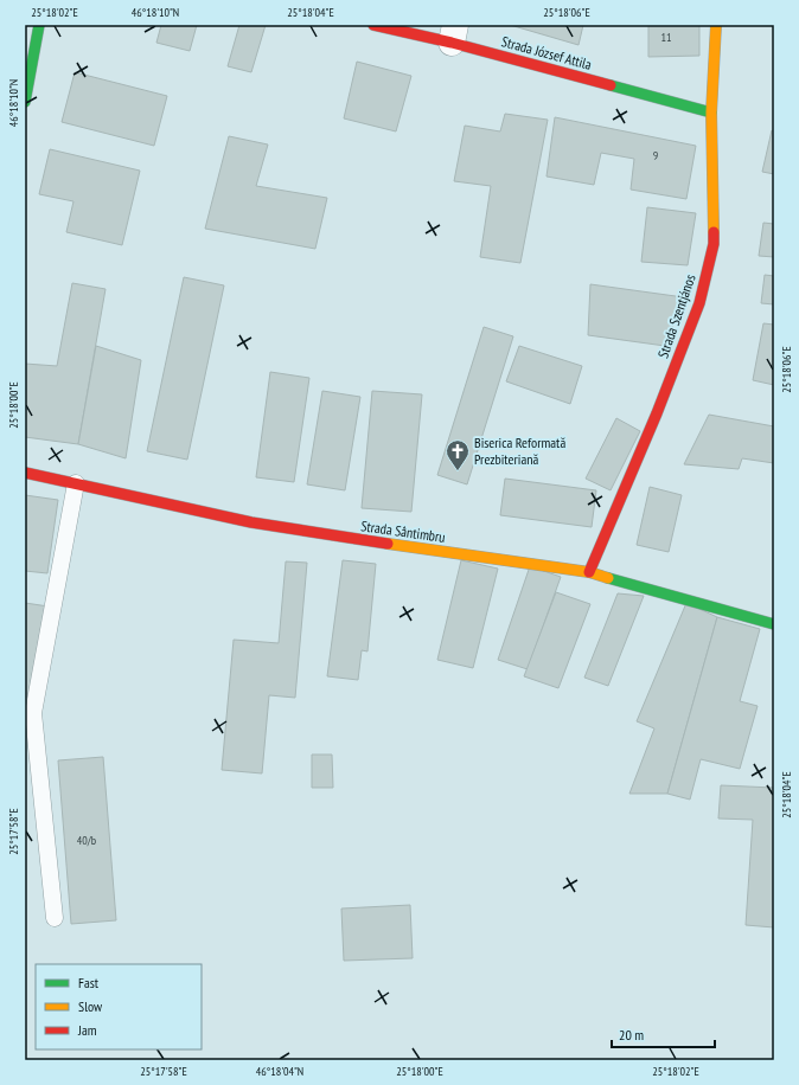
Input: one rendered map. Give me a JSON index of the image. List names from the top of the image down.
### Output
{
  "streets": {
    "street": ["Strada József Attila", "Strada Szentjános", "Strada Sântimbru"]
  },
  "crossings": [
    ["Strada József Attila", "Strada Szentjános"],
    ["Strada Szentjános", "Strada Sântimbru"]
  ],
  "places": {
    "church": ["Biserica Reformată Prezbiteriană"]
  },
  "house_numbers": ["11", "9", "40/b"],
  "legend": ["Fast", "Slow", "Jam"],
  "scale_bar": "20 m",
  "coordinates": [
    "25°18'02\"E",
    "46°18'10\"N",
    "25°18'04\"E",
    "25°18'06\"E",
    "25°18'00\"E",
    "25°17'58\"E",
    "46°18'04\"N"
  ]
}
